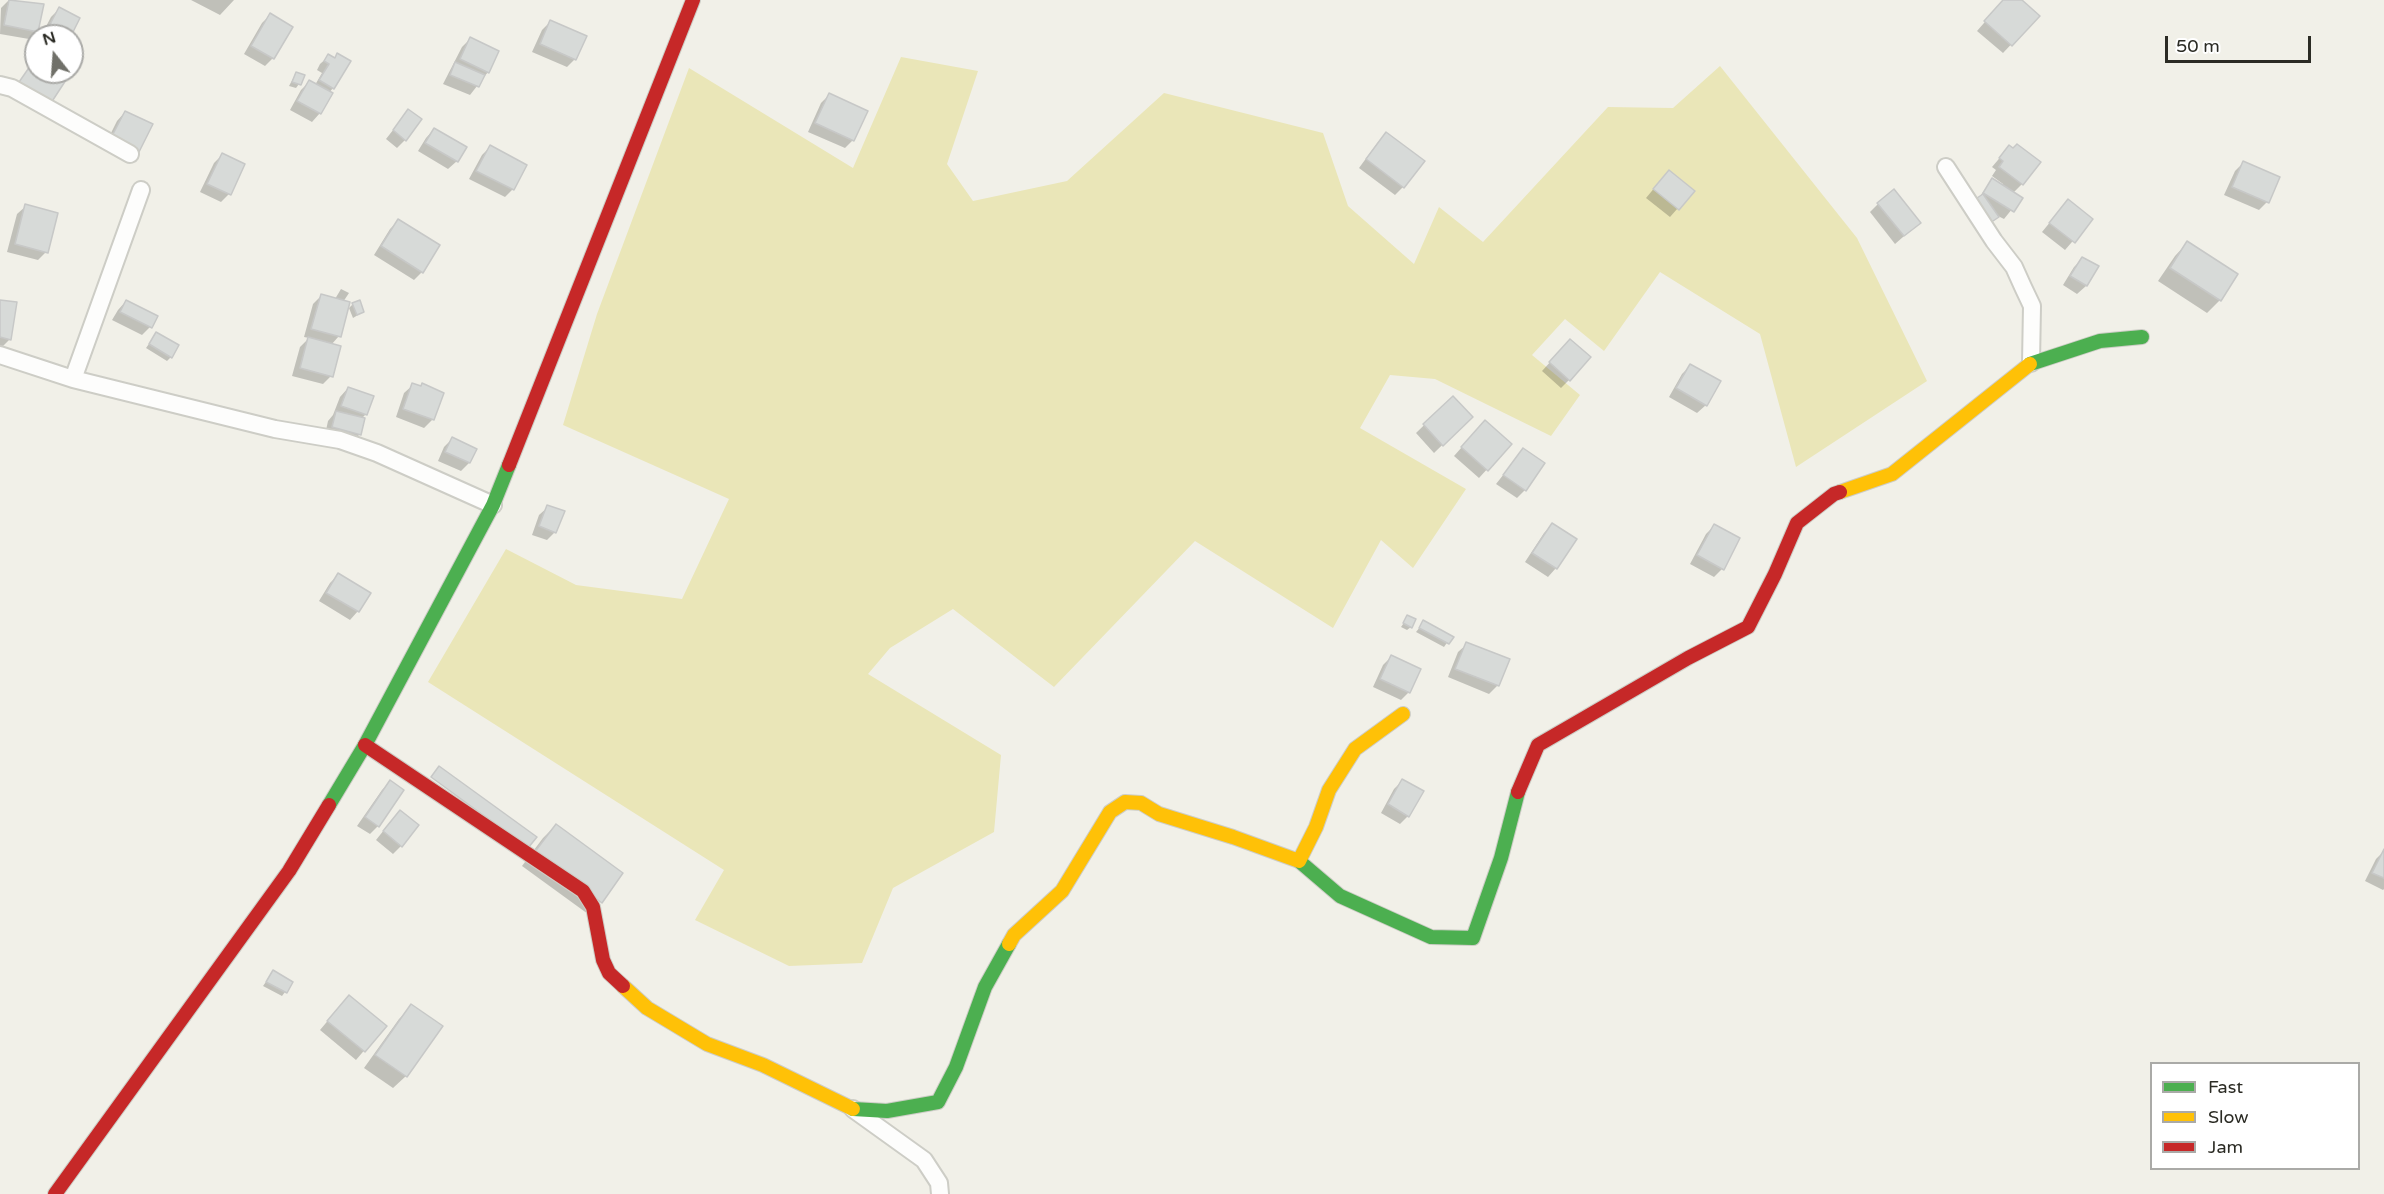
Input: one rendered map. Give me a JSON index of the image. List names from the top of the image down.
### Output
{
  "legend": ["Fast", "Slow", "Jam"],
  "scale_bar": "50 m",
  "north": "top"
}
